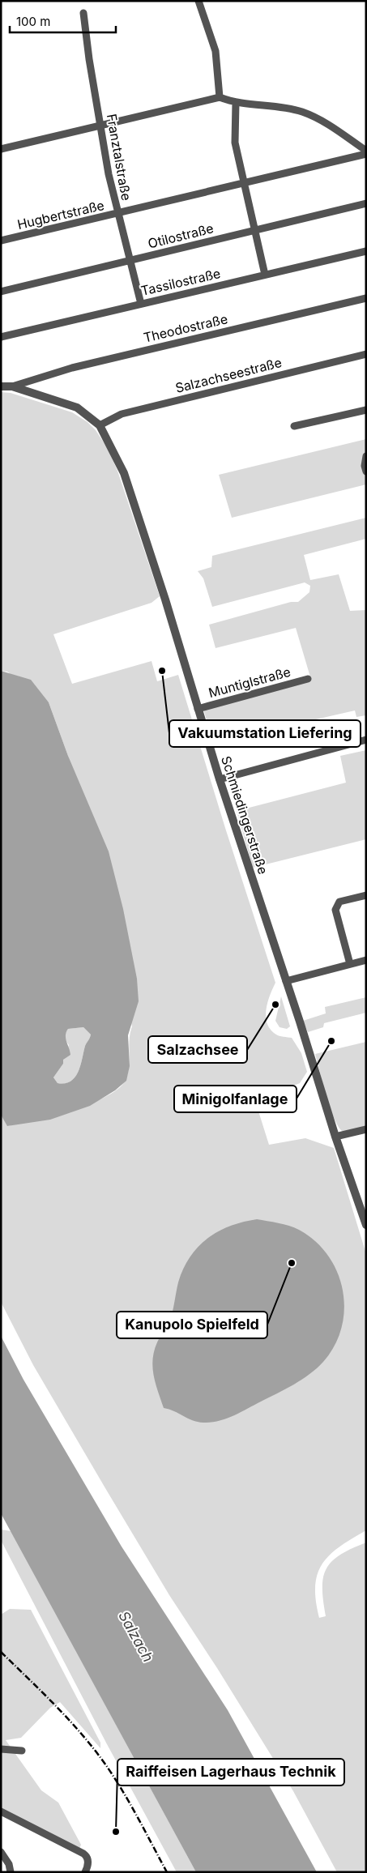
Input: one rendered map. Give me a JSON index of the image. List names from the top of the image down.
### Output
{
  "streets": {
    "street": [
      "Franztalstraße",
      "Hugbertstraße",
      "Otilostraße",
      "Tassilostraße",
      "Theodostraße",
      "Salzachseestraße",
      "Muntiglstraße",
      "Schmiedingerstraße"
    ]
  },
  "crossings": [
    ["Franztalstraße", "Hugbertstraße"],
    ["Franztalstraße", "Otilostraße"],
    ["Franztalstraße", "Tassilostraße"],
    ["Theodostraße", "Schmiedingerstraße"],
    ["Salzachseestraße", "Schmiedingerstraße"],
    ["Muntiglstraße", "Schmiedingerstraße"]
  ],
  "water": ["Salzach"],
  "places": [
    "Vakuumstation Liefering",
    "Salzachsee",
    "Minigolfanlage",
    "Kanupolo Spielfeld",
    "Raiffeisen Lagerhaus Technik"
  ],
  "scale_bar": "100 m"
}
